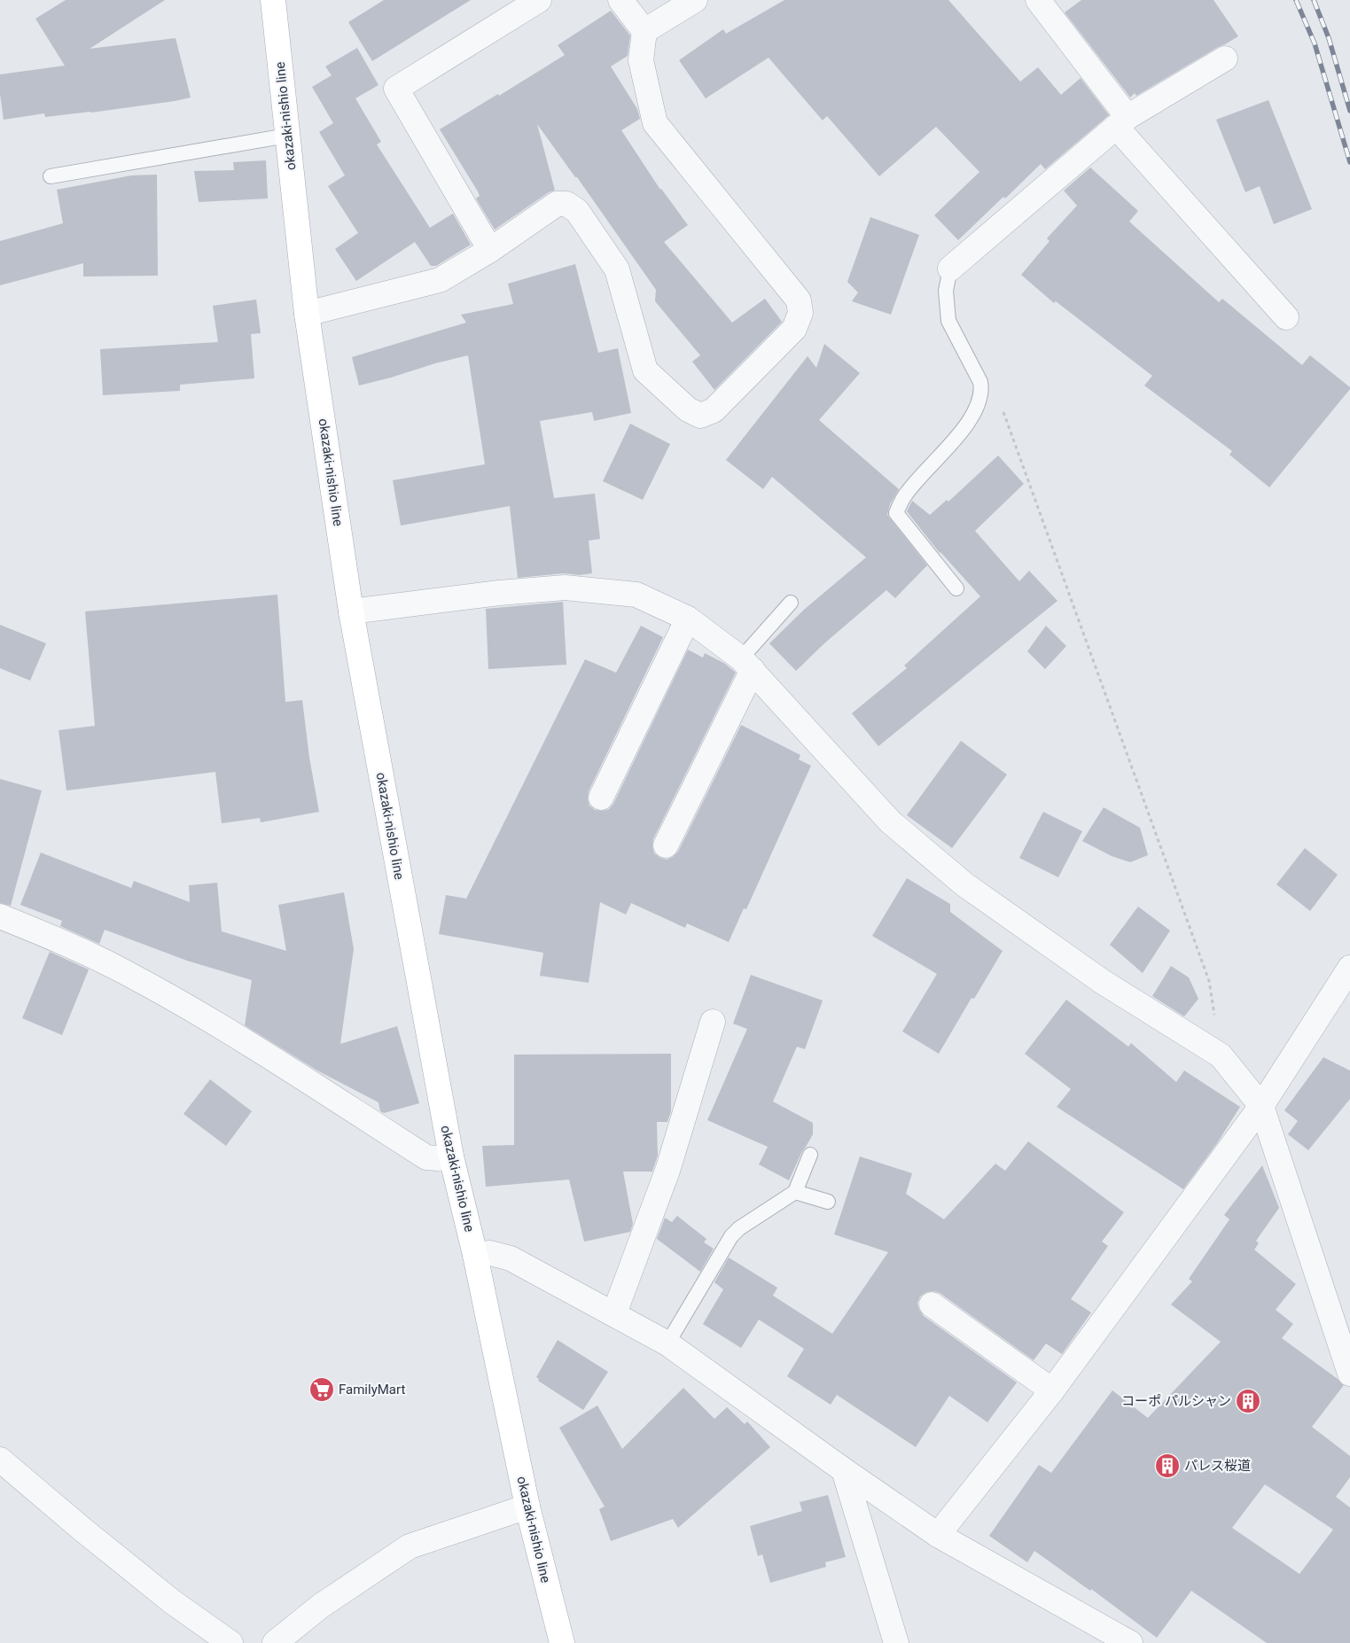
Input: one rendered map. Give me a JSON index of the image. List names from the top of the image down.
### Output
{
  "streets": {
    "main road": ["okazaki-nishio line"]
  },
  "places": {
    "supermarket": ["FamilyMart"],
    "building": ["コーポ パルシャン", "パレス桜道"]
  }
}
